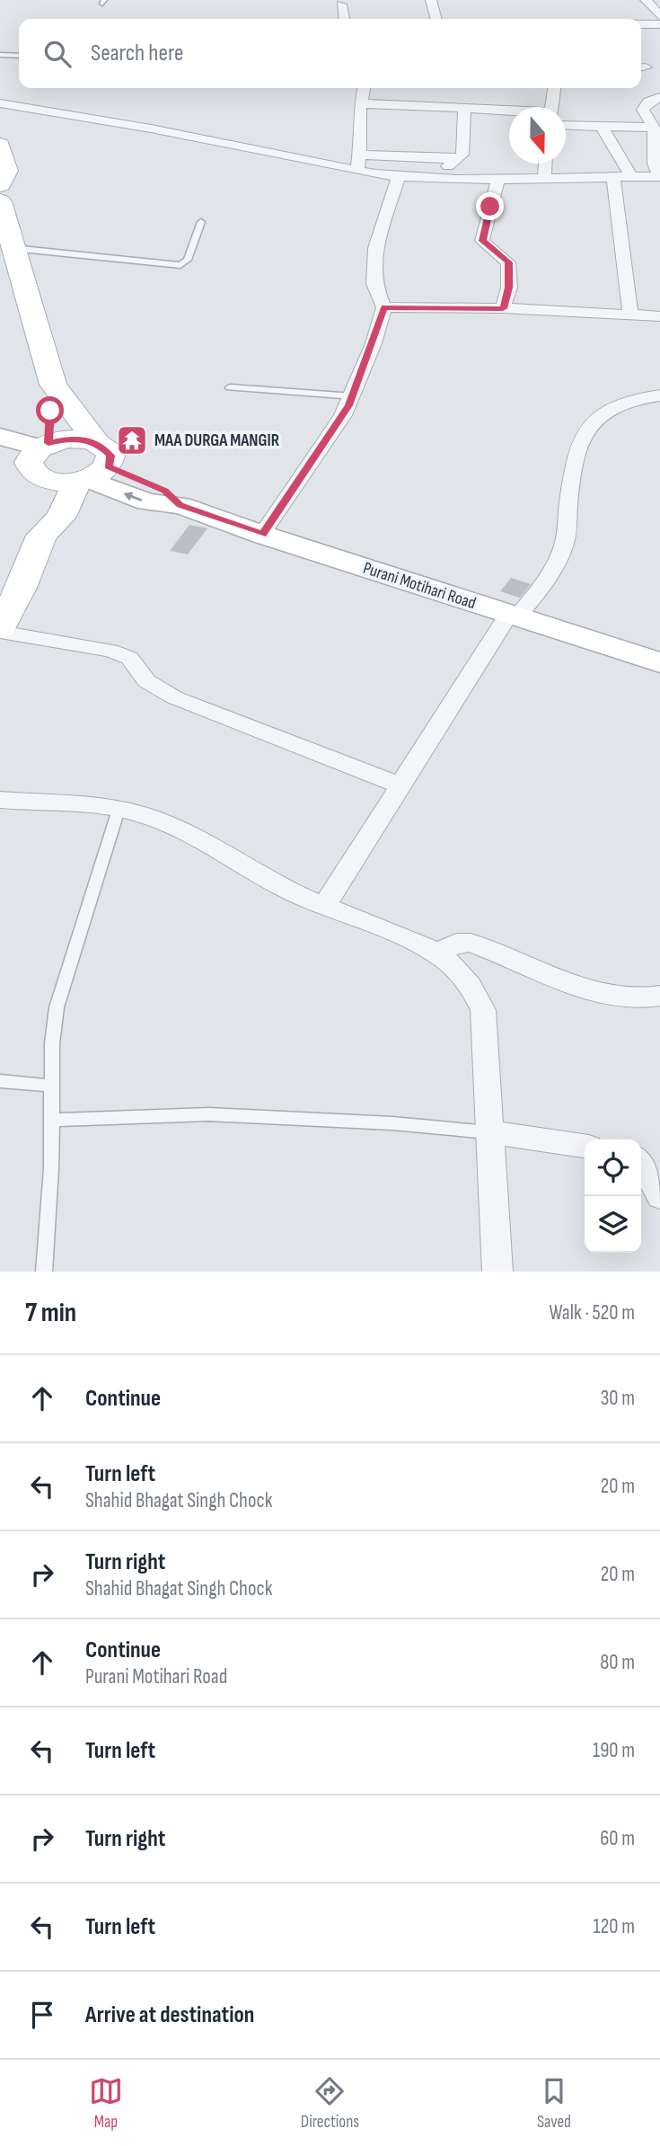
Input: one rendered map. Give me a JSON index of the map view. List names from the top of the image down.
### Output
{
  "streets": {
    "main road": ["Purani Motihari Road"]
  },
  "places": {
    "temple": ["MAA DURGA MANGIR"]
  },
  "north": "bottom",
  "page": {
    "search": "Search here",
    "heading": ["7 min", "Walk · 520 m"],
    "list": [
      ["Continue", "30 m"],
      ["Turn left", "Shahid Bhagat Singh Chock", "20 m"],
      ["Turn right", "Shahid Bhagat Singh Chock", "20 m"],
      ["Continue", "Purani Motihari Road", "80 m"],
      ["Turn left", "190 m"],
      ["Turn right", "60 m"],
      ["Turn left", "120 m"],
      "Arrive at destination"
    ],
    "nav": ["Map", "Directions", "Saved"]
  }
}
